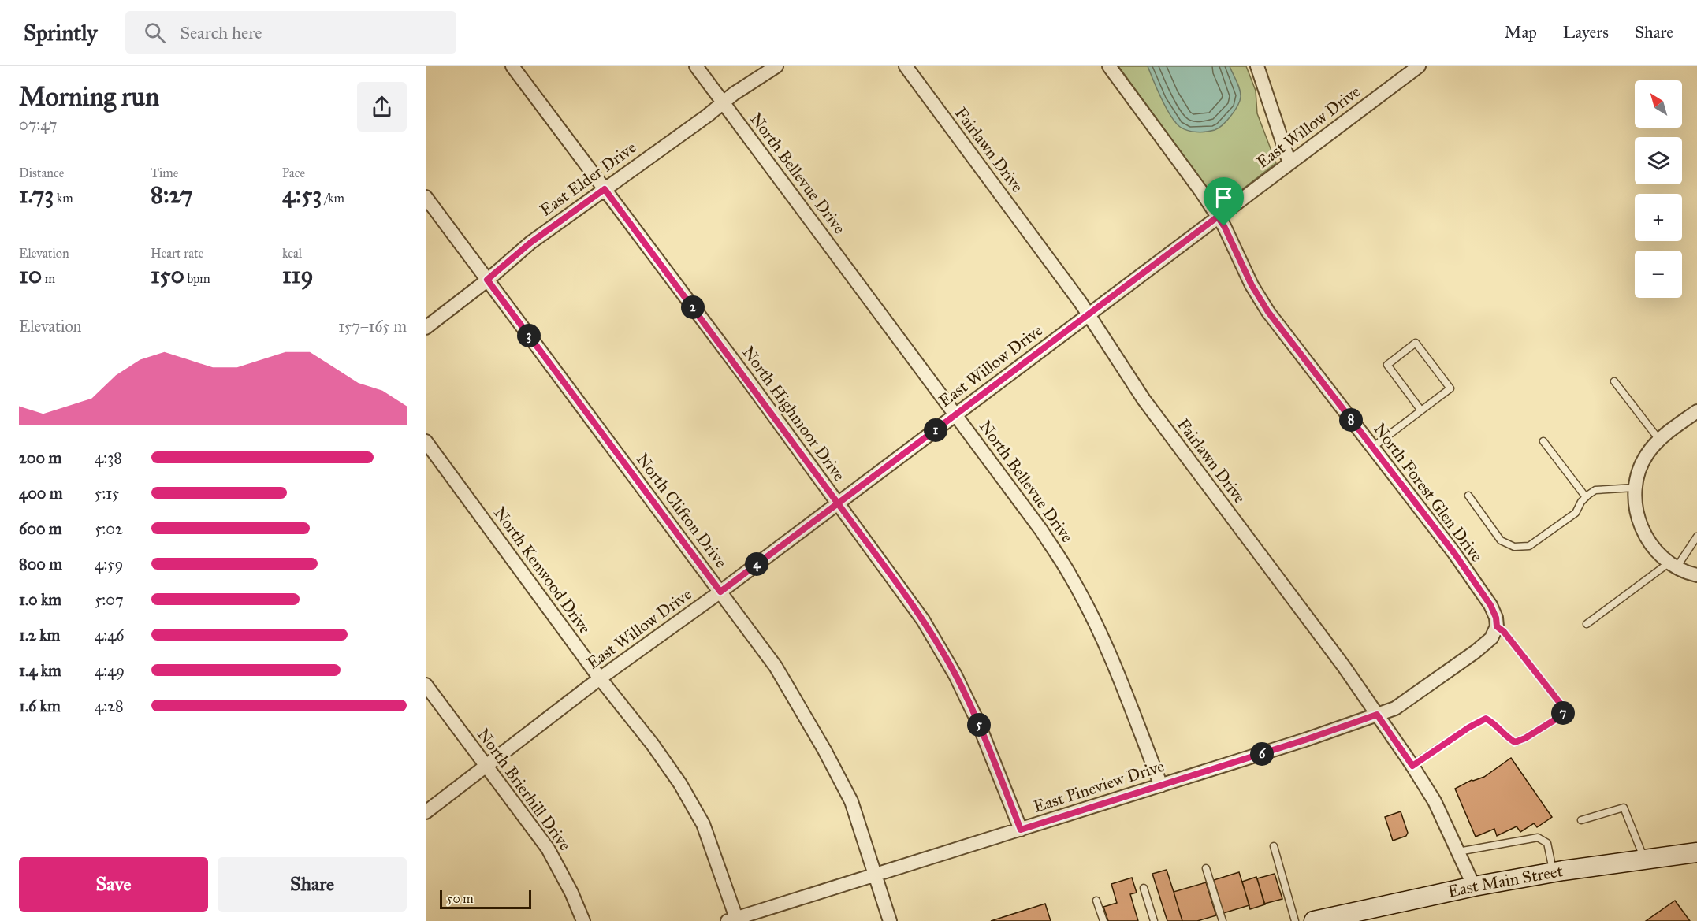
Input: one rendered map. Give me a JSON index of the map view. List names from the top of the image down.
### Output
{
  "streets": {
    "main road": ["East Main Street"],
    "street": [
      "East Willow Drive",
      "Fairlawn Drive",
      "North Bellevue Drive",
      "East Elder Drive",
      "North Highmoor Drive",
      "North Forest Glen Drive",
      "North Clifton Drive",
      "North Kenwood Drive",
      "East Pineview Drive",
      "North Brierhill Drive"
    ]
  },
  "crossings": [
    ["East Willow Drive", "Fairlawn Drive"],
    ["East Willow Drive", "North Bellevue Drive"],
    ["East Willow Drive", "North Highmoor Drive"],
    ["East Willow Drive", "North Forest Glen Drive"],
    ["East Willow Drive", "North Clifton Drive"],
    ["East Willow Drive", "North Kenwood Drive"],
    ["East Willow Drive", "North Brierhill Drive"],
    ["Fairlawn Drive", "East Pineview Drive"],
    ["Fairlawn Drive", "East Main Street"],
    ["North Bellevue Drive", "East Elder Drive"],
    ["North Bellevue Drive", "East Pineview Drive"],
    ["East Elder Drive", "North Highmoor Drive"],
    ["East Elder Drive", "North Clifton Drive"],
    ["North Highmoor Drive", "East Pineview Drive"],
    ["North Forest Glen Drive", "East Pineview Drive"],
    ["North Clifton Drive", "East Pineview Drive"],
    ["North Kenwood Drive", "East Pineview Drive"]
  ],
  "scale_bar": "50 m",
  "north": "top left",
  "page": {
    "header": "Sprintly",
    "search": "Search here",
    "nav": ["Map", "Layers", "Share"],
    "heading": ["Morning run", "07:47"],
    "map_buttons": ["+", "−"],
    "stats": [
      ["Distance", "1.73 km"],
      ["Time", "8:27"],
      ["Pace", "4:53 /km"],
      ["Elevation", "10 m"],
      ["Heart rate", "150 bpm"],
      ["kcal", "119"]
    ],
    "pins": [
      "2",
      "3",
      "8",
      "1",
      "4",
      "7",
      "5",
      "6"
    ],
    "chart": ["Elevation", "157–165 m"],
    "list": [
      {
        "name": "200 m",
        "note": "4:38"
      },
      {
        "name": "400 m",
        "note": "5:15"
      },
      {
        "name": "600 m",
        "note": "5:02"
      },
      {
        "name": "800 m",
        "note": "4:59"
      },
      {
        "name": "1.0 km",
        "note": "5:07"
      },
      {
        "name": "1.2 km",
        "note": "4:46"
      },
      {
        "name": "1.4 km",
        "note": "4:49"
      },
      {
        "name": "1.6 km",
        "note": "4:28"
      }
    ],
    "buttons": ["Save", "Share"],
    "scale": "50 m"
  }
}
